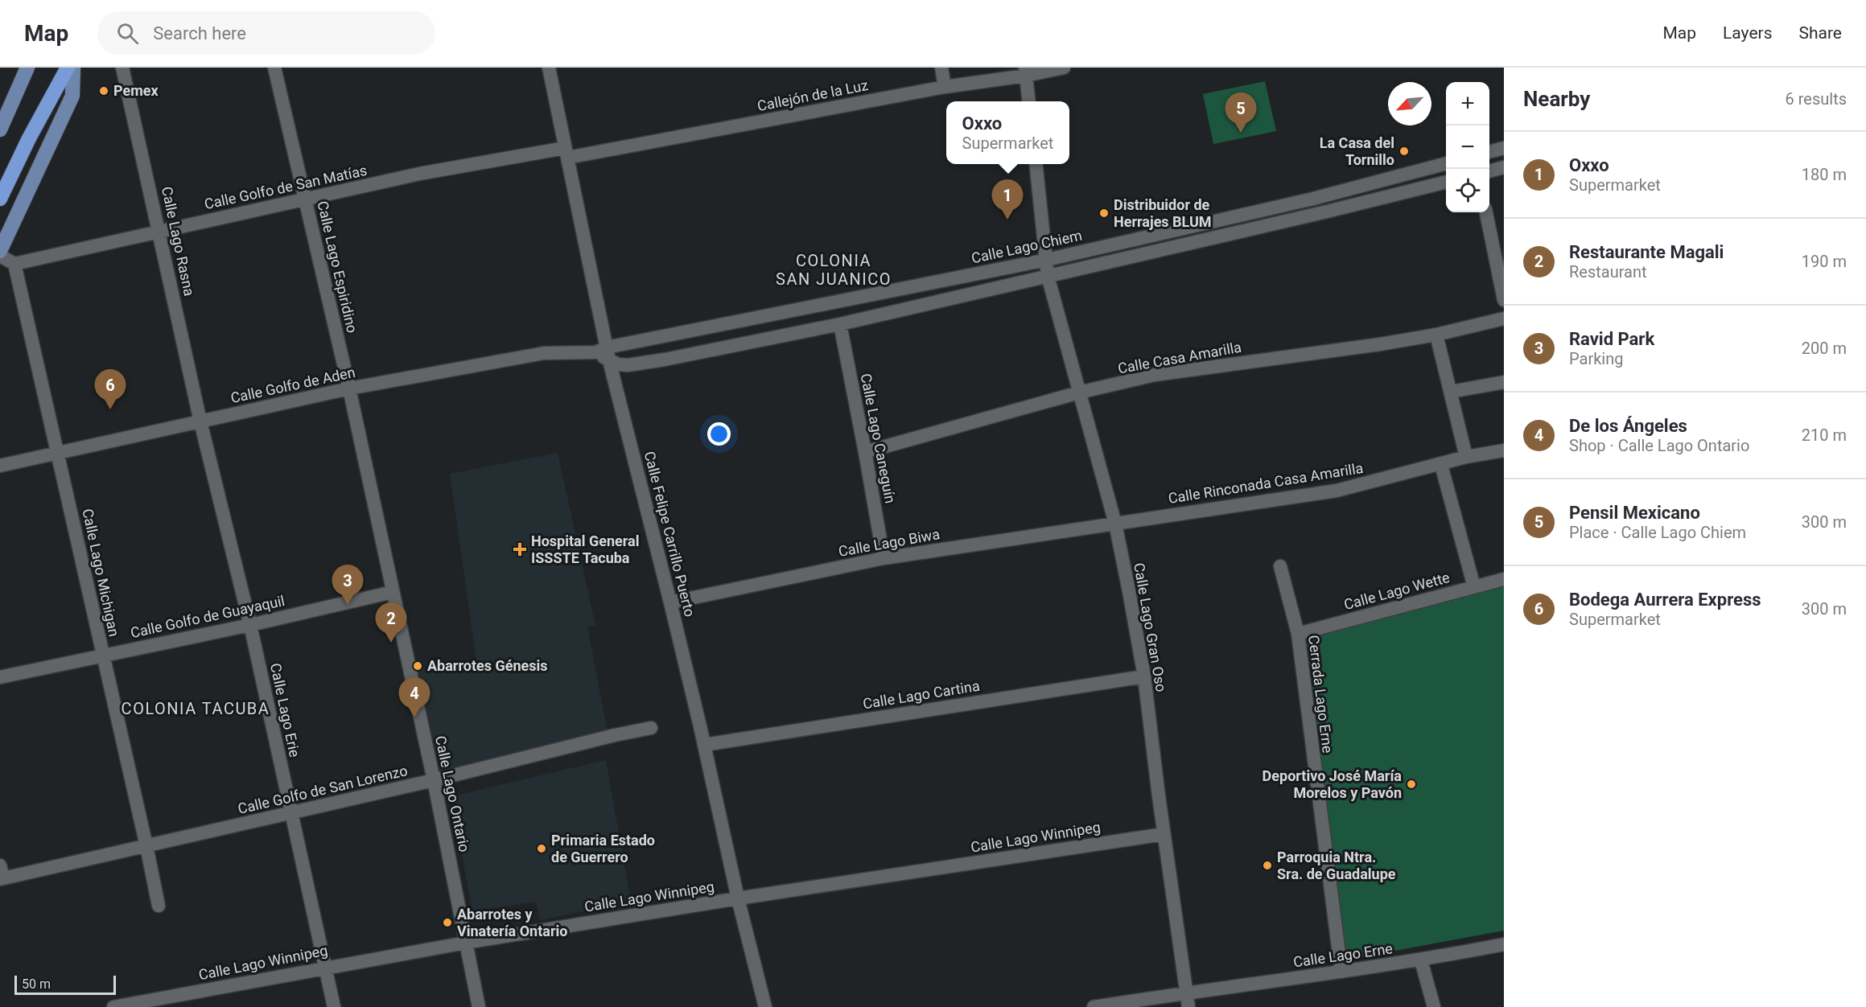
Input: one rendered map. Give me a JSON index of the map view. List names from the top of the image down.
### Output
{
  "streets": {
    "street": [
      "Callejón de la Luz",
      "Calle Golfo de San Matías",
      "Calle Lago Rasna",
      "Calle Lago Chiem",
      "Calle Lago Espiridino",
      "Calle Casa Amarilla",
      "Calle Golfo de Aden",
      "Calle Lago Caneguín",
      "Calle Rinconada Casa Amarilla",
      "Calle Felipe Carrillo Puerto",
      "Calle Lago Biwa",
      "Calle Lago Michigan",
      "Calle Lago Wette",
      "Calle Golfo de Guayaquil",
      "Calle Lago Gran Oso",
      "Cerrada Lago Erne",
      "Calle Lago Cartina",
      "Calle Lago Erie",
      "Calle Golfo de San Lorenzo",
      "Calle Lago Ontario",
      "Calle Lago Winnipeg",
      "Calle Lago Erne"
    ]
  },
  "crossings": [
    ["Callejón de la Luz", "Calle Golfo de San Matías"],
    ["Callejón de la Luz", "Calle Felipe Carrillo Puerto"],
    ["Calle Golfo de San Matías", "Calle Lago Rasna"],
    ["Calle Golfo de San Matías", "Calle Lago Espiridino"],
    ["Calle Golfo de San Matías", "Calle Felipe Carrillo Puerto"],
    ["Calle Golfo de San Matías", "Calle Lago Michigan"],
    ["Calle Lago Rasna", "Calle Golfo de Aden"],
    ["Calle Lago Rasna", "Calle Lago Erie"],
    ["Calle Lago Chiem", "Calle Golfo de Aden"],
    ["Calle Lago Chiem", "Calle Felipe Carrillo Puerto"],
    ["Calle Lago Chiem", "Calle Lago Gran Oso"],
    ["Calle Lago Espiridino", "Calle Golfo de Aden"],
    ["Calle Lago Espiridino", "Calle Lago Ontario"],
    ["Calle Casa Amarilla", "Calle Lago Caneguín"],
    ["Calle Casa Amarilla", "Calle Lago Gran Oso"],
    ["Calle Golfo de Aden", "Calle Felipe Carrillo Puerto"],
    ["Calle Golfo de Aden", "Calle Lago Michigan"],
    ["Calle Golfo de Aden", "Calle Lago Erie"],
    ["Calle Golfo de Aden", "Calle Lago Ontario"],
    ["Calle Lago Caneguín", "Calle Lago Biwa"],
    ["Calle Rinconada Casa Amarilla", "Calle Lago Biwa"],
    ["Calle Rinconada Casa Amarilla", "Calle Lago Gran Oso"],
    ["Calle Felipe Carrillo Puerto", "Calle Lago Biwa"],
    ["Calle Felipe Carrillo Puerto", "Calle Lago Cartina"],
    ["Calle Felipe Carrillo Puerto", "Calle Lago Winnipeg"],
    ["Calle Lago Biwa", "Calle Lago Gran Oso"],
    ["Calle Lago Michigan", "Calle Golfo de Guayaquil"],
    ["Calle Lago Michigan", "Calle Golfo de San Lorenzo"],
    ["Calle Lago Wette", "Cerrada Lago Erne"],
    ["Calle Golfo de Guayaquil", "Calle Lago Erie"],
    ["Calle Golfo de Guayaquil", "Calle Lago Ontario"],
    ["Calle Lago Gran Oso", "Calle Lago Cartina"],
    ["Calle Lago Gran Oso", "Calle Lago Winnipeg"],
    ["Calle Lago Gran Oso", "Calle Lago Erne"],
    ["Cerrada Lago Erne", "Calle Lago Erne"],
    ["Calle Lago Erie", "Calle Golfo de San Lorenzo"],
    ["Calle Lago Erie", "Calle Lago Winnipeg"],
    ["Calle Golfo de San Lorenzo", "Calle Lago Ontario"],
    ["Calle Lago Ontario", "Calle Lago Winnipeg"]
  ],
  "districts": ["COLONIA SAN JUANICO", "COLONIA TACUBA"],
  "places": {
    "other": [
      "Pemex",
      "La Casa del Tornillo",
      "Distribuidor de Herrajes BLUM",
      "Abarrotes Génesis",
      "Deportivo José María Morelos y Pavón",
      "Primaria Estado de Guerrero",
      "Parroquia Ntra. Sra. de Guadalupe",
      "Abarrotes y Vinatería Ontario"
    ],
    "health": ["Hospital General ISSSTE Tacuba"]
  },
  "scale_bar": "50 m",
  "north": "bottom left",
  "page": {
    "header": "Map",
    "search": "Search here",
    "nav": ["Map", "Layers", "Share"],
    "heading": ["Nearby", "6 results"],
    "map_buttons": ["+", "−"],
    "pins": [
      "5",
      "1",
      "6",
      "3",
      "2",
      "4"
    ],
    "popup": ["Oxxo", "Supermarket"],
    "list": [
      {
        "mark": "1",
        "name": "Oxxo",
        "note": "Supermarket",
        "value": "180 m"
      },
      {
        "mark": "2",
        "name": "Restaurante Magali",
        "note": "Restaurant",
        "value": "190 m"
      },
      {
        "mark": "3",
        "name": "Ravid Park",
        "note": "Parking",
        "value": "200 m"
      },
      {
        "mark": "4",
        "name": "De los Ángeles",
        "note": "Shop · Calle Lago Ontario",
        "value": "210 m"
      },
      {
        "mark": "5",
        "name": "Pensil Mexicano",
        "note": "Place · Calle Lago Chiem",
        "value": "300 m"
      },
      {
        "mark": "6",
        "name": "Bodega Aurrera Express",
        "note": "Supermarket",
        "value": "300 m"
      }
    ],
    "scale": "50 m"
  }
}
